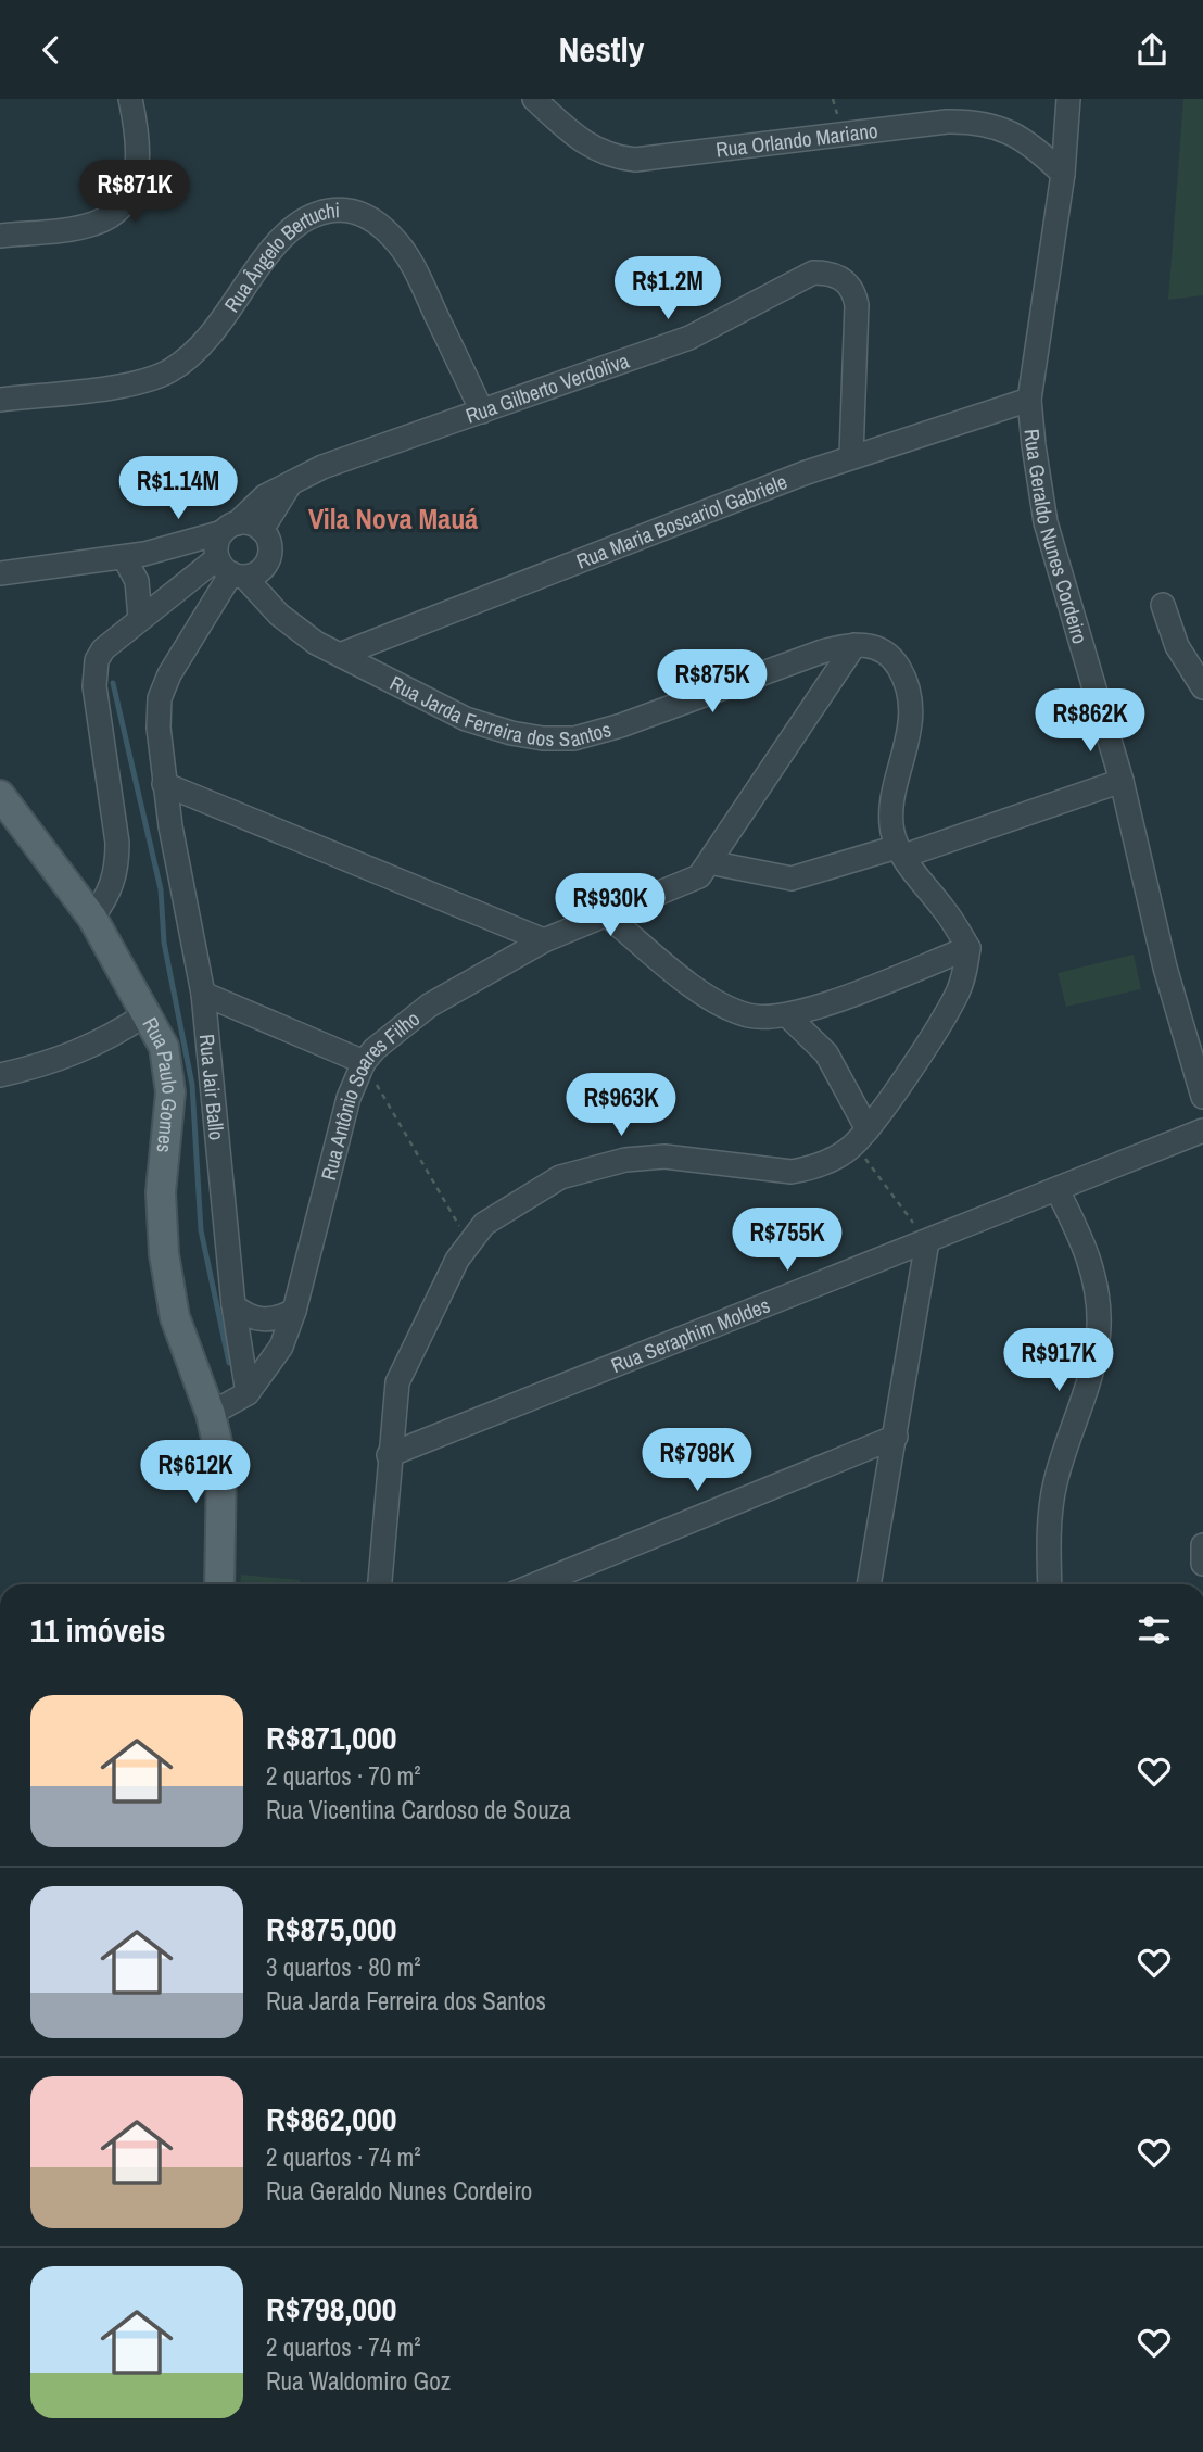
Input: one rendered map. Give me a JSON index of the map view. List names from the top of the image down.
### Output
{
  "streets": {
    "main road": ["Rua Paulo Gomes"],
    "street": [
      "Rua Orlando Mariano",
      "Rua Ângelo Bertuchi",
      "Rua Gilberto Verdoliva",
      "Rua Maria Boscariol Gabriele",
      "Rua Geraldo Nunes Cordeiro",
      "Rua Jarda Ferreira dos Santos",
      "Rua Jair Ballo",
      "Rua Antônio Soares Filho",
      "Rua Seraphim Moldes"
    ]
  },
  "crossings": [
    ["Rua Orlando Mariano", "Rua Geraldo Nunes Cordeiro"],
    ["Rua Ângelo Bertuchi", "Rua Gilberto Verdoliva"],
    ["Rua Gilberto Verdoliva", "Rua Maria Boscariol Gabriele"],
    ["Rua Gilberto Verdoliva", "Rua Jarda Ferreira dos Santos"],
    ["Rua Gilberto Verdoliva", "Rua Jair Ballo"],
    ["Rua Maria Boscariol Gabriele", "Rua Geraldo Nunes Cordeiro"],
    ["Rua Maria Boscariol Gabriele", "Rua Jarda Ferreira dos Santos"],
    ["Rua Jarda Ferreira dos Santos", "Rua Jair Ballo"],
    ["Rua Jarda Ferreira dos Santos", "Rua Antônio Soares Filho"],
    ["Rua Paulo Gomes", "Rua Antônio Soares Filho"],
    ["Rua Jair Ballo", "Rua Antônio Soares Filho"]
  ],
  "districts": ["Vila Nova Mauá"],
  "page": {
    "header": "Nestly",
    "price": [
      "R$871K",
      "R$1.2M",
      "R$1.14M",
      "R$875K",
      "R$862K",
      "R$930K",
      "R$963K",
      "R$755K",
      "R$917K",
      "R$798K",
      "R$612K"
    ],
    "heading": "11 imóveis",
    "list": [
      {
        "name": "R$871,000",
        "note": "2 quartos · 70 m² · Rua Vicentina Cardoso de Souza"
      },
      {
        "name": "R$875,000",
        "note": "3 quartos · 80 m² · Rua Jarda Ferreira dos Santos"
      },
      {
        "name": "R$862,000",
        "note": "2 quartos · 74 m² · Rua Geraldo Nunes Cordeiro"
      },
      {
        "name": "R$798,000",
        "note": "2 quartos · 74 m² · Rua Waldomiro Goz"
      }
    ]
  }
}
